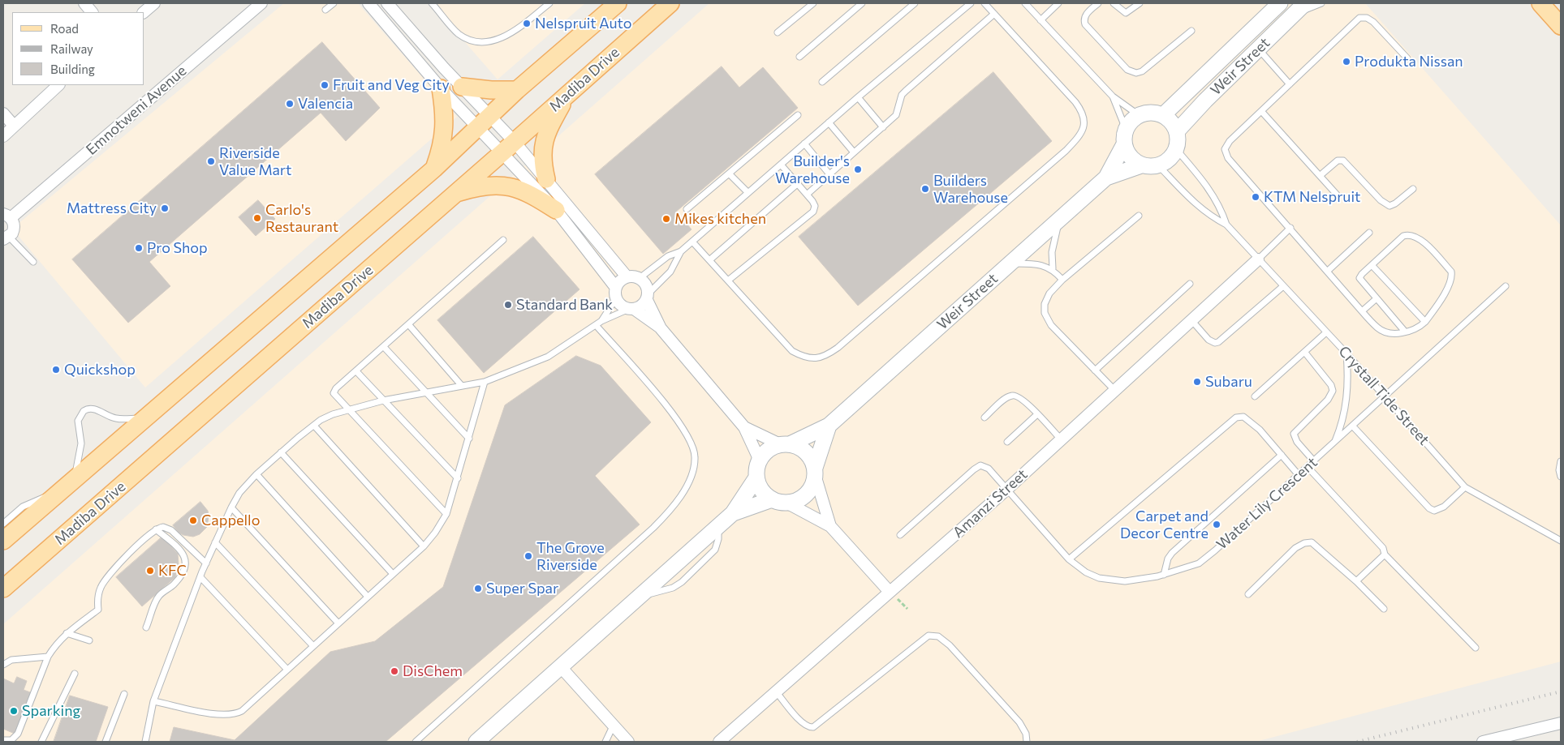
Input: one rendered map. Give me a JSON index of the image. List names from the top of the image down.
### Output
{
  "streets": {
    "main road": ["Madiba Drive"],
    "street": ["Weir Street", "Emnotweni Avenue", "Amanzi Street"],
    "lane": ["Crystall Tide Street", "Water Lily Crescent"]
  },
  "crossings": [
    ["Weir Street", "Crystall Tide Street"],
    ["Crystall Tide Street", "Amanzi Street"],
    ["Crystall Tide Street", "Water Lily Crescent"],
    ["Amanzi Street", "Water Lily Crescent"]
  ],
  "places": [
    "Nelspruit Auto",
    "Produkta Nissan",
    "Fruit and Veg City",
    "Valencia",
    "Riverside Value Mart",
    "Builder's Warehouse",
    "Builders Warehouse",
    "KTM Nelspruit",
    "Mattress City",
    "Carlo's Restaurant",
    "Mikes kitchen",
    "Pro Shop",
    "Standard Bank",
    "Quickshop",
    "Subaru",
    "Cappello",
    "Carpet and Decor Centre",
    "The Grove Riverside",
    "KFC",
    "Super Spar",
    "DisChem",
    "Sparking"
  ],
  "legend": ["Road", "Railway", "Building"]
}
